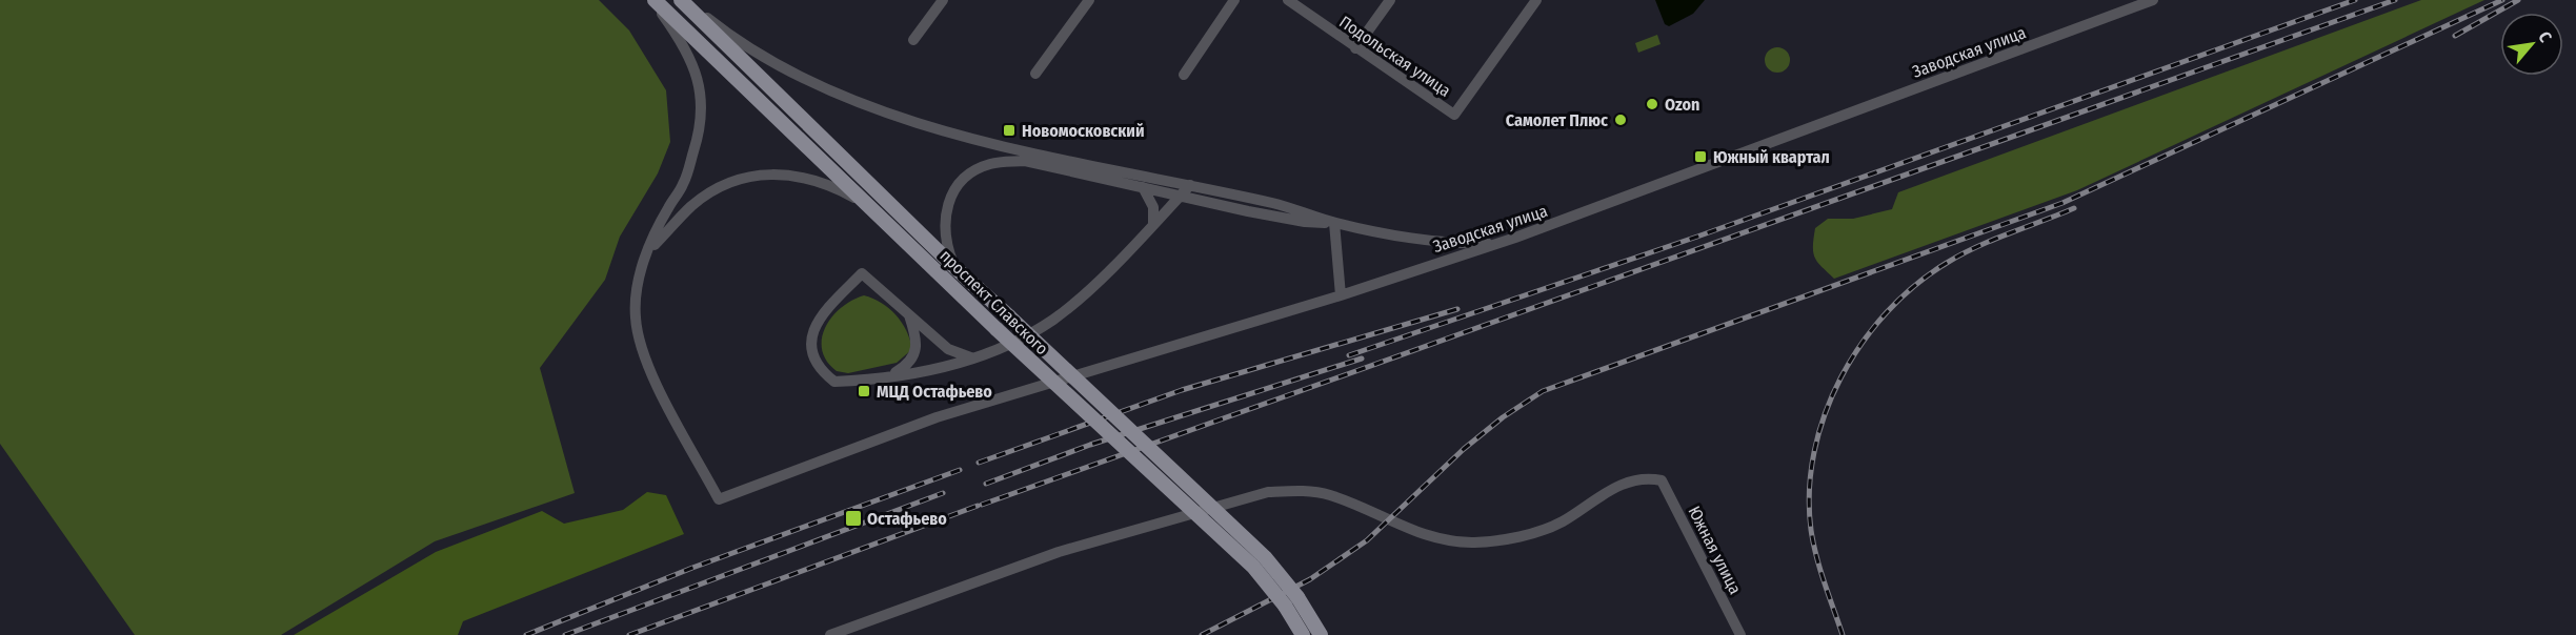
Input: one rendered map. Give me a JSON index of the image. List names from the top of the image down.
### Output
{
  "streets": {
    "main road": ["проспект Славского"],
    "street": ["Заводская улица", "Подольская улица", "Южная улица"]
  },
  "places": {
    "other": ["Ozon", "Самолет Плюс"],
    "transit": [
      "Новомосковский",
      "Южный квартал",
      "МЦД Остафьево",
      "Остафьево"
    ]
  },
  "north": "top right"
}
